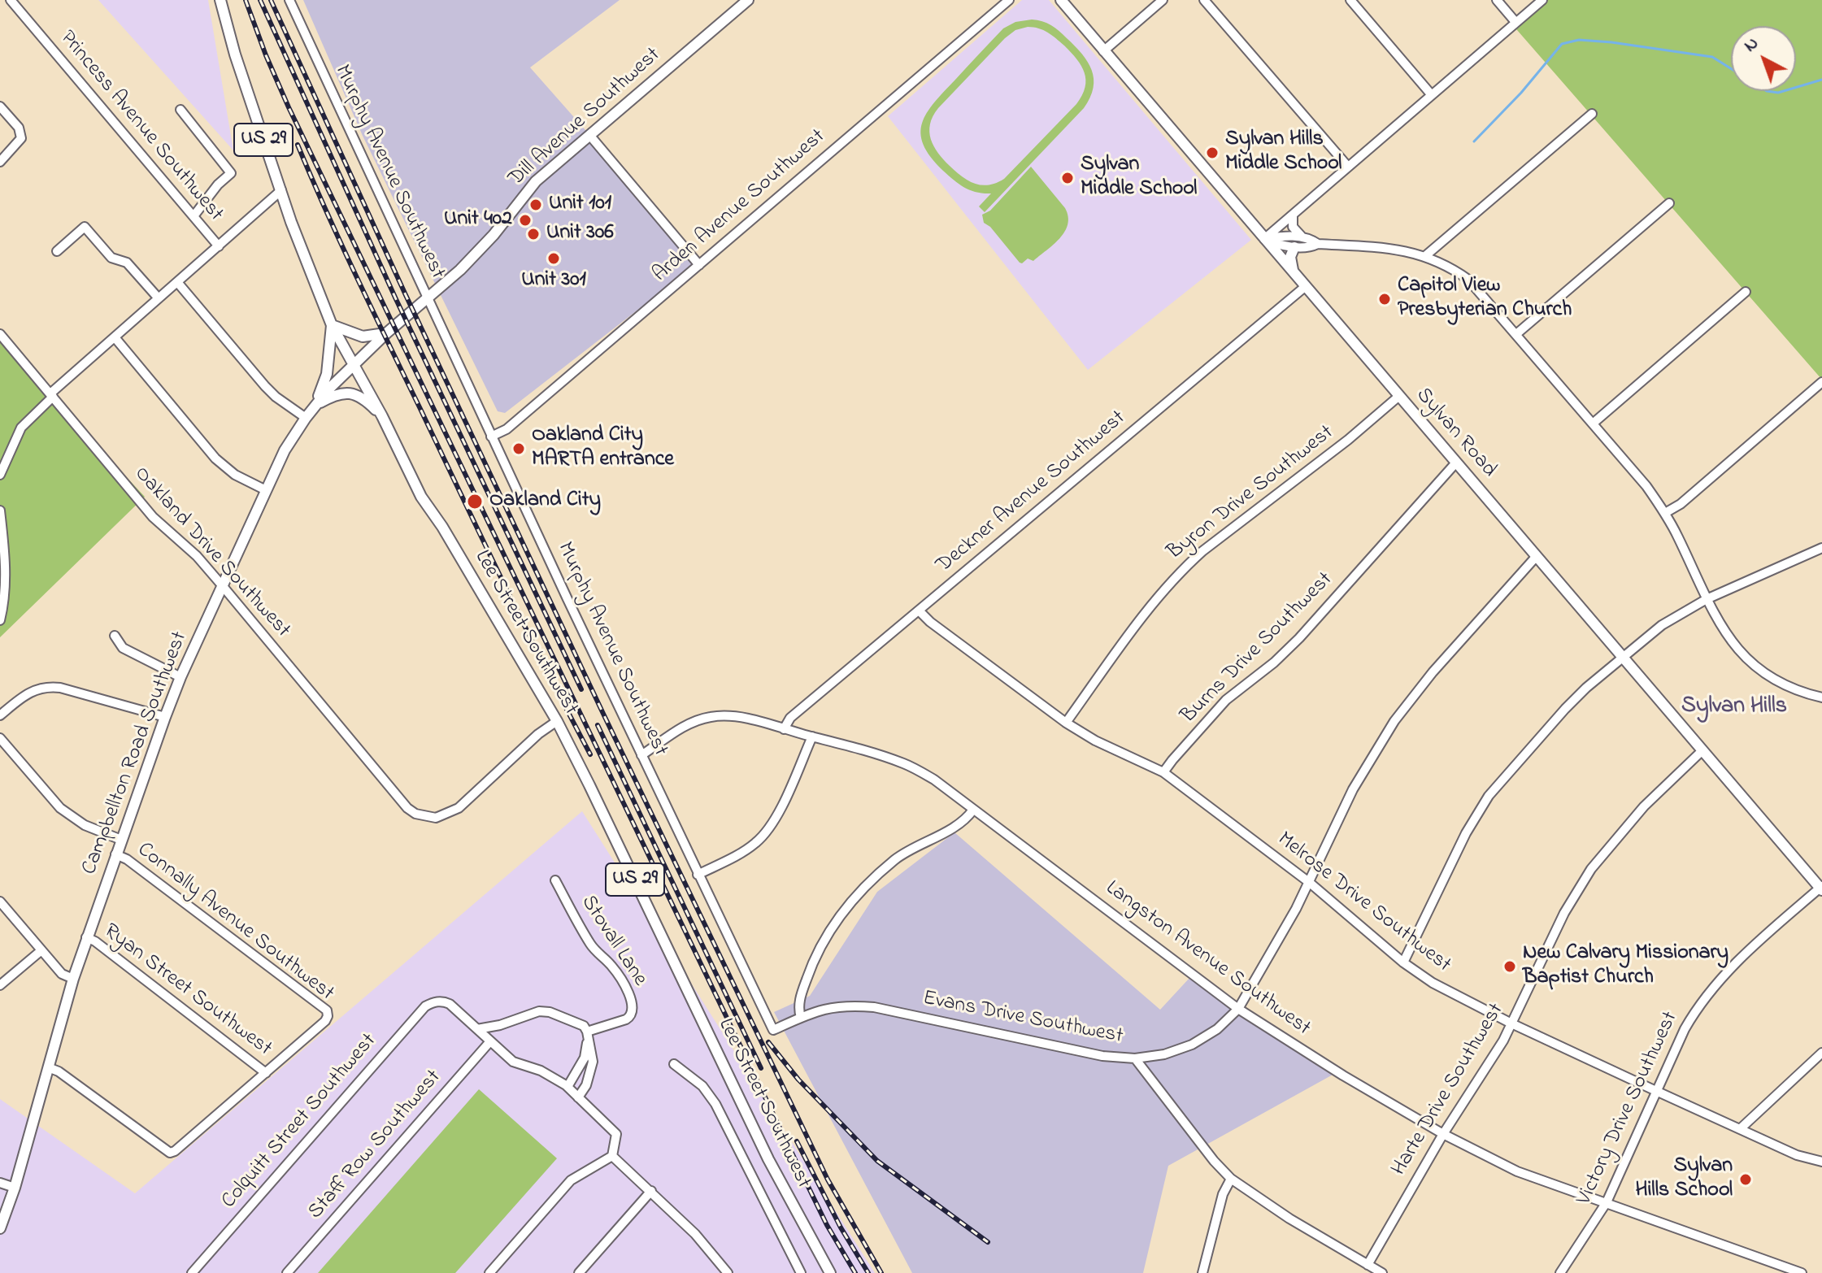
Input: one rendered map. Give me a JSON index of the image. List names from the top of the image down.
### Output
{
  "streets": {
    "main road": [
      "Dill Avenue Southwest",
      "US 29",
      "Sylvan Road",
      "Lee Street Southwest",
      "Campbellton Road Southwest"
    ],
    "street": [
      "Princess Avenue Southwest",
      "Murphy Avenue Southwest",
      "Arden Avenue Southwest",
      "Deckner Avenue Southwest",
      "Byron Drive Southwest",
      "Oakland Drive Southwest",
      "Burns Drive Southwest",
      "Melrose Drive Southwest",
      "Connally Avenue Southwest",
      "Stovall Lane",
      "Langston Avenue Southwest",
      "Ryan Street Southwest",
      "Evans Drive Southwest",
      "Harte Drive Southwest",
      "Victory Drive Southwest",
      "Colquitt Street Southwest",
      "Staff Row Southwest"
    ]
  },
  "crossings": [
    ["Dill Avenue Southwest", "Murphy Avenue Southwest"],
    ["Dill Avenue Southwest", "Campbellton Road Southwest"],
    ["Murphy Avenue Southwest", "Arden Avenue Southwest"],
    ["Murphy Avenue Southwest", "Langston Avenue Southwest"],
    ["Murphy Avenue Southwest", "Evans Drive Southwest"],
    ["Sylvan Road", "Deckner Avenue Southwest"],
    ["Sylvan Road", "Byron Drive Southwest"],
    ["Sylvan Road", "Burns Drive Southwest"],
    ["Sylvan Road", "Harte Drive Southwest"],
    ["Sylvan Road", "Victory Drive Southwest"],
    ["Deckner Avenue Southwest", "Melrose Drive Southwest"],
    ["Deckner Avenue Southwest", "Langston Avenue Southwest"],
    ["Byron Drive Southwest", "Melrose Drive Southwest"],
    ["Oakland Drive Southwest", "Lee Street Southwest"],
    ["Oakland Drive Southwest", "Campbellton Road Southwest"],
    ["Lee Street Southwest", "Campbellton Road Southwest"],
    ["Burns Drive Southwest", "Melrose Drive Southwest"],
    ["Campbellton Road Southwest", "Connally Avenue Southwest"],
    ["Campbellton Road Southwest", "Ryan Street Southwest"],
    ["Melrose Drive Southwest", "Harte Drive Southwest"],
    ["Melrose Drive Southwest", "Victory Drive Southwest"],
    ["Connally Avenue Southwest", "Ryan Street Southwest"],
    ["Langston Avenue Southwest", "Harte Drive Southwest"],
    ["Langston Avenue Southwest", "Victory Drive Southwest"],
    ["Evans Drive Southwest", "Harte Drive Southwest"]
  ],
  "districts": ["Sylvan Hills"],
  "places": [
    "Sylvan Hills Middle School",
    "Sylvan Middle School",
    "Unit 101",
    "Unit 402",
    "Unit 306",
    "Unit 301",
    "Capitol View Presbyterian Church",
    "Oakland City MARTA entrance",
    "Oakland City",
    "New Calvary Missionary Baptist Church",
    "Sylvan Hills School"
  ],
  "north": "top left"
}
